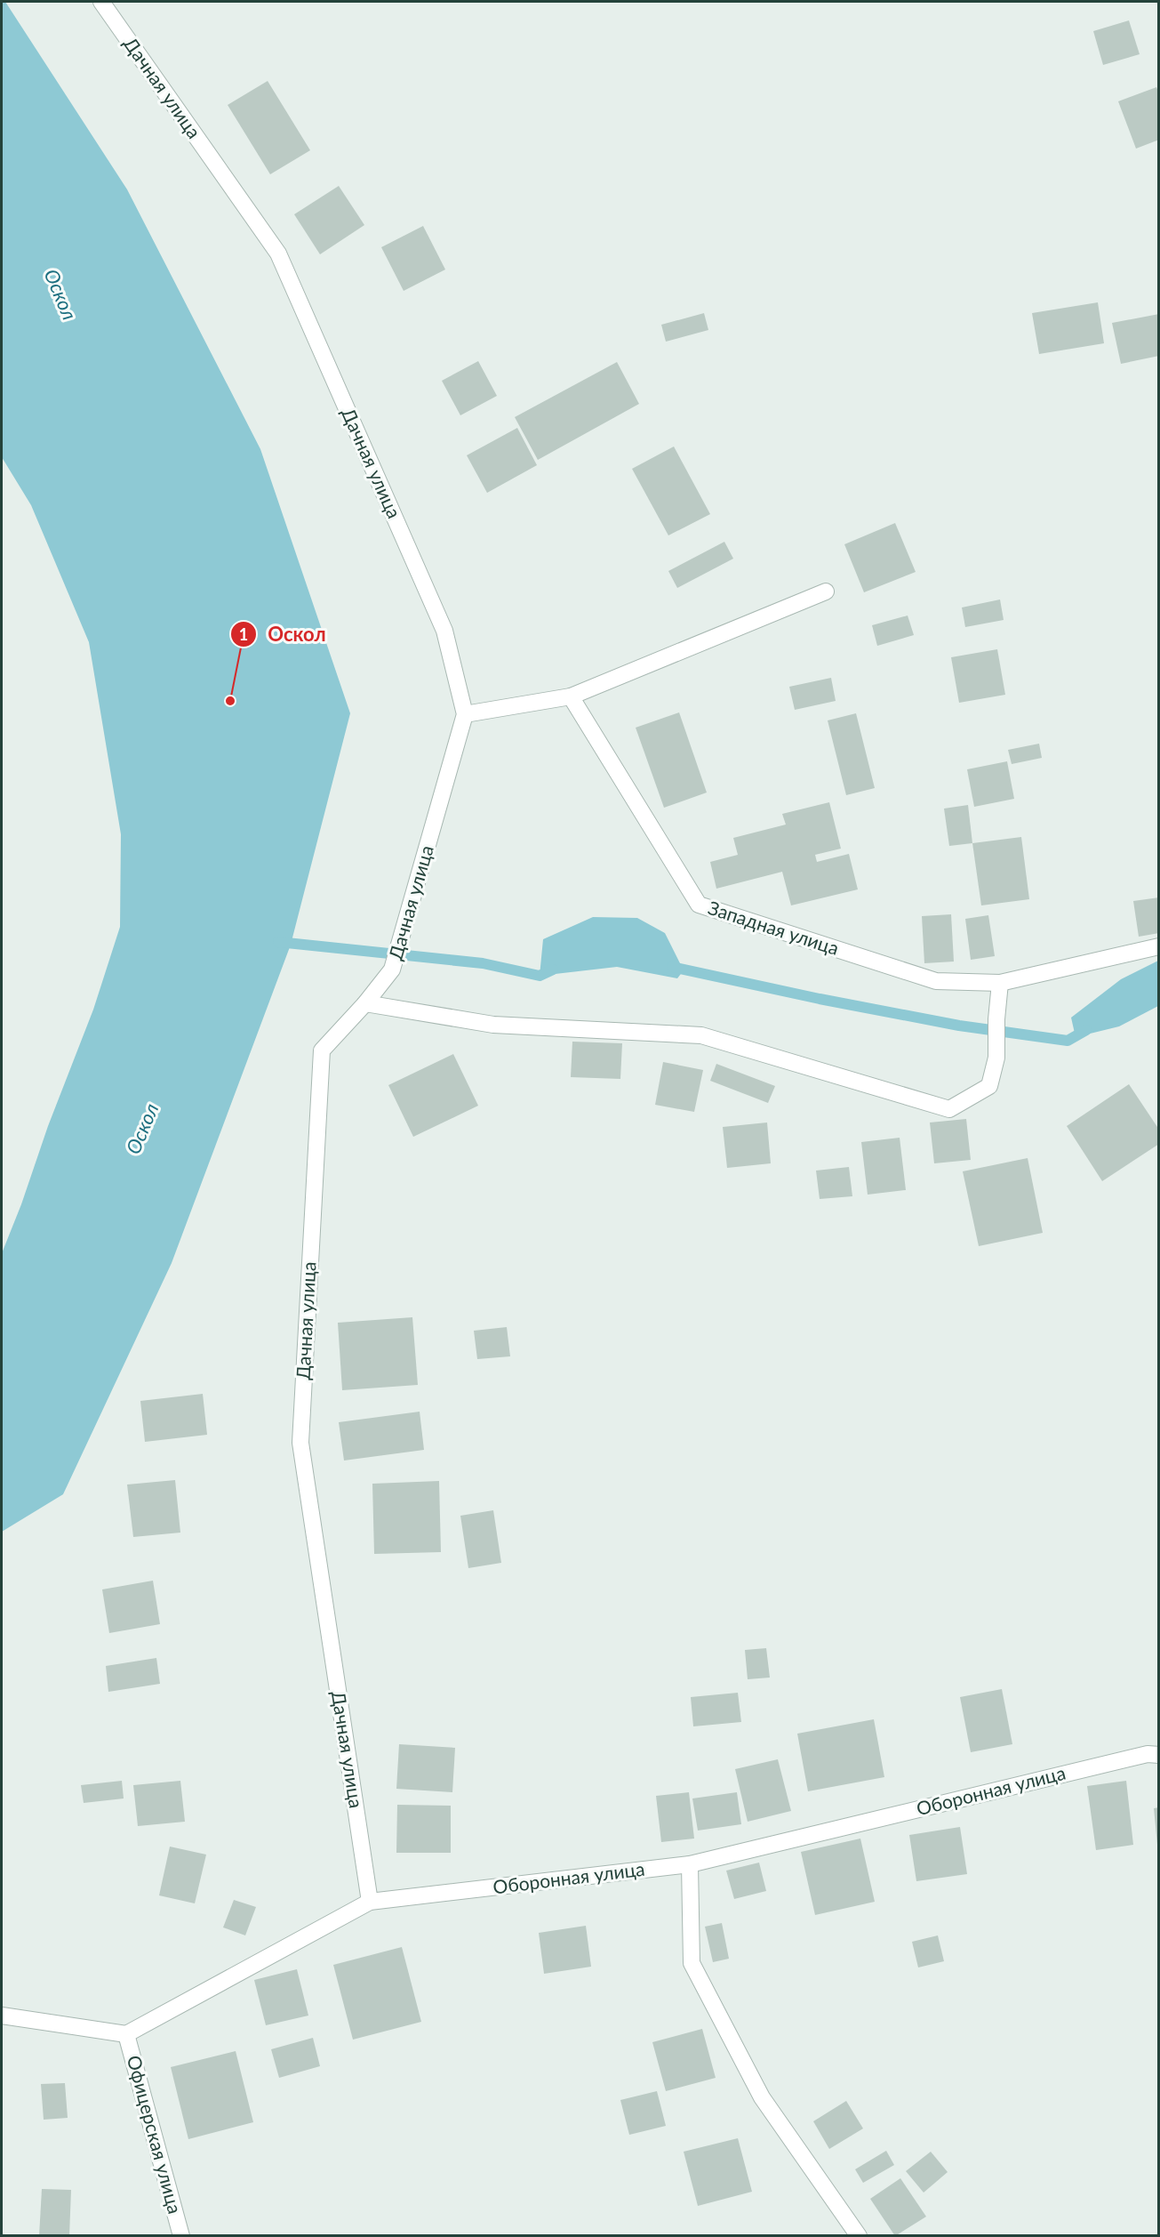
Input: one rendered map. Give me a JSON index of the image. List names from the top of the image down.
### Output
{
  "streets": {
    "street": [
      "Дачная улица",
      "Западная улица",
      "Оборонная улица",
      "Офицерская улица"
    ]
  },
  "crossings": [
    ["Дачная улица", "Оборонная улица"],
    ["Оборонная улица", "Офицерская улица"]
  ],
  "water": ["Оскол"],
  "places": ["Оскол"]
}
